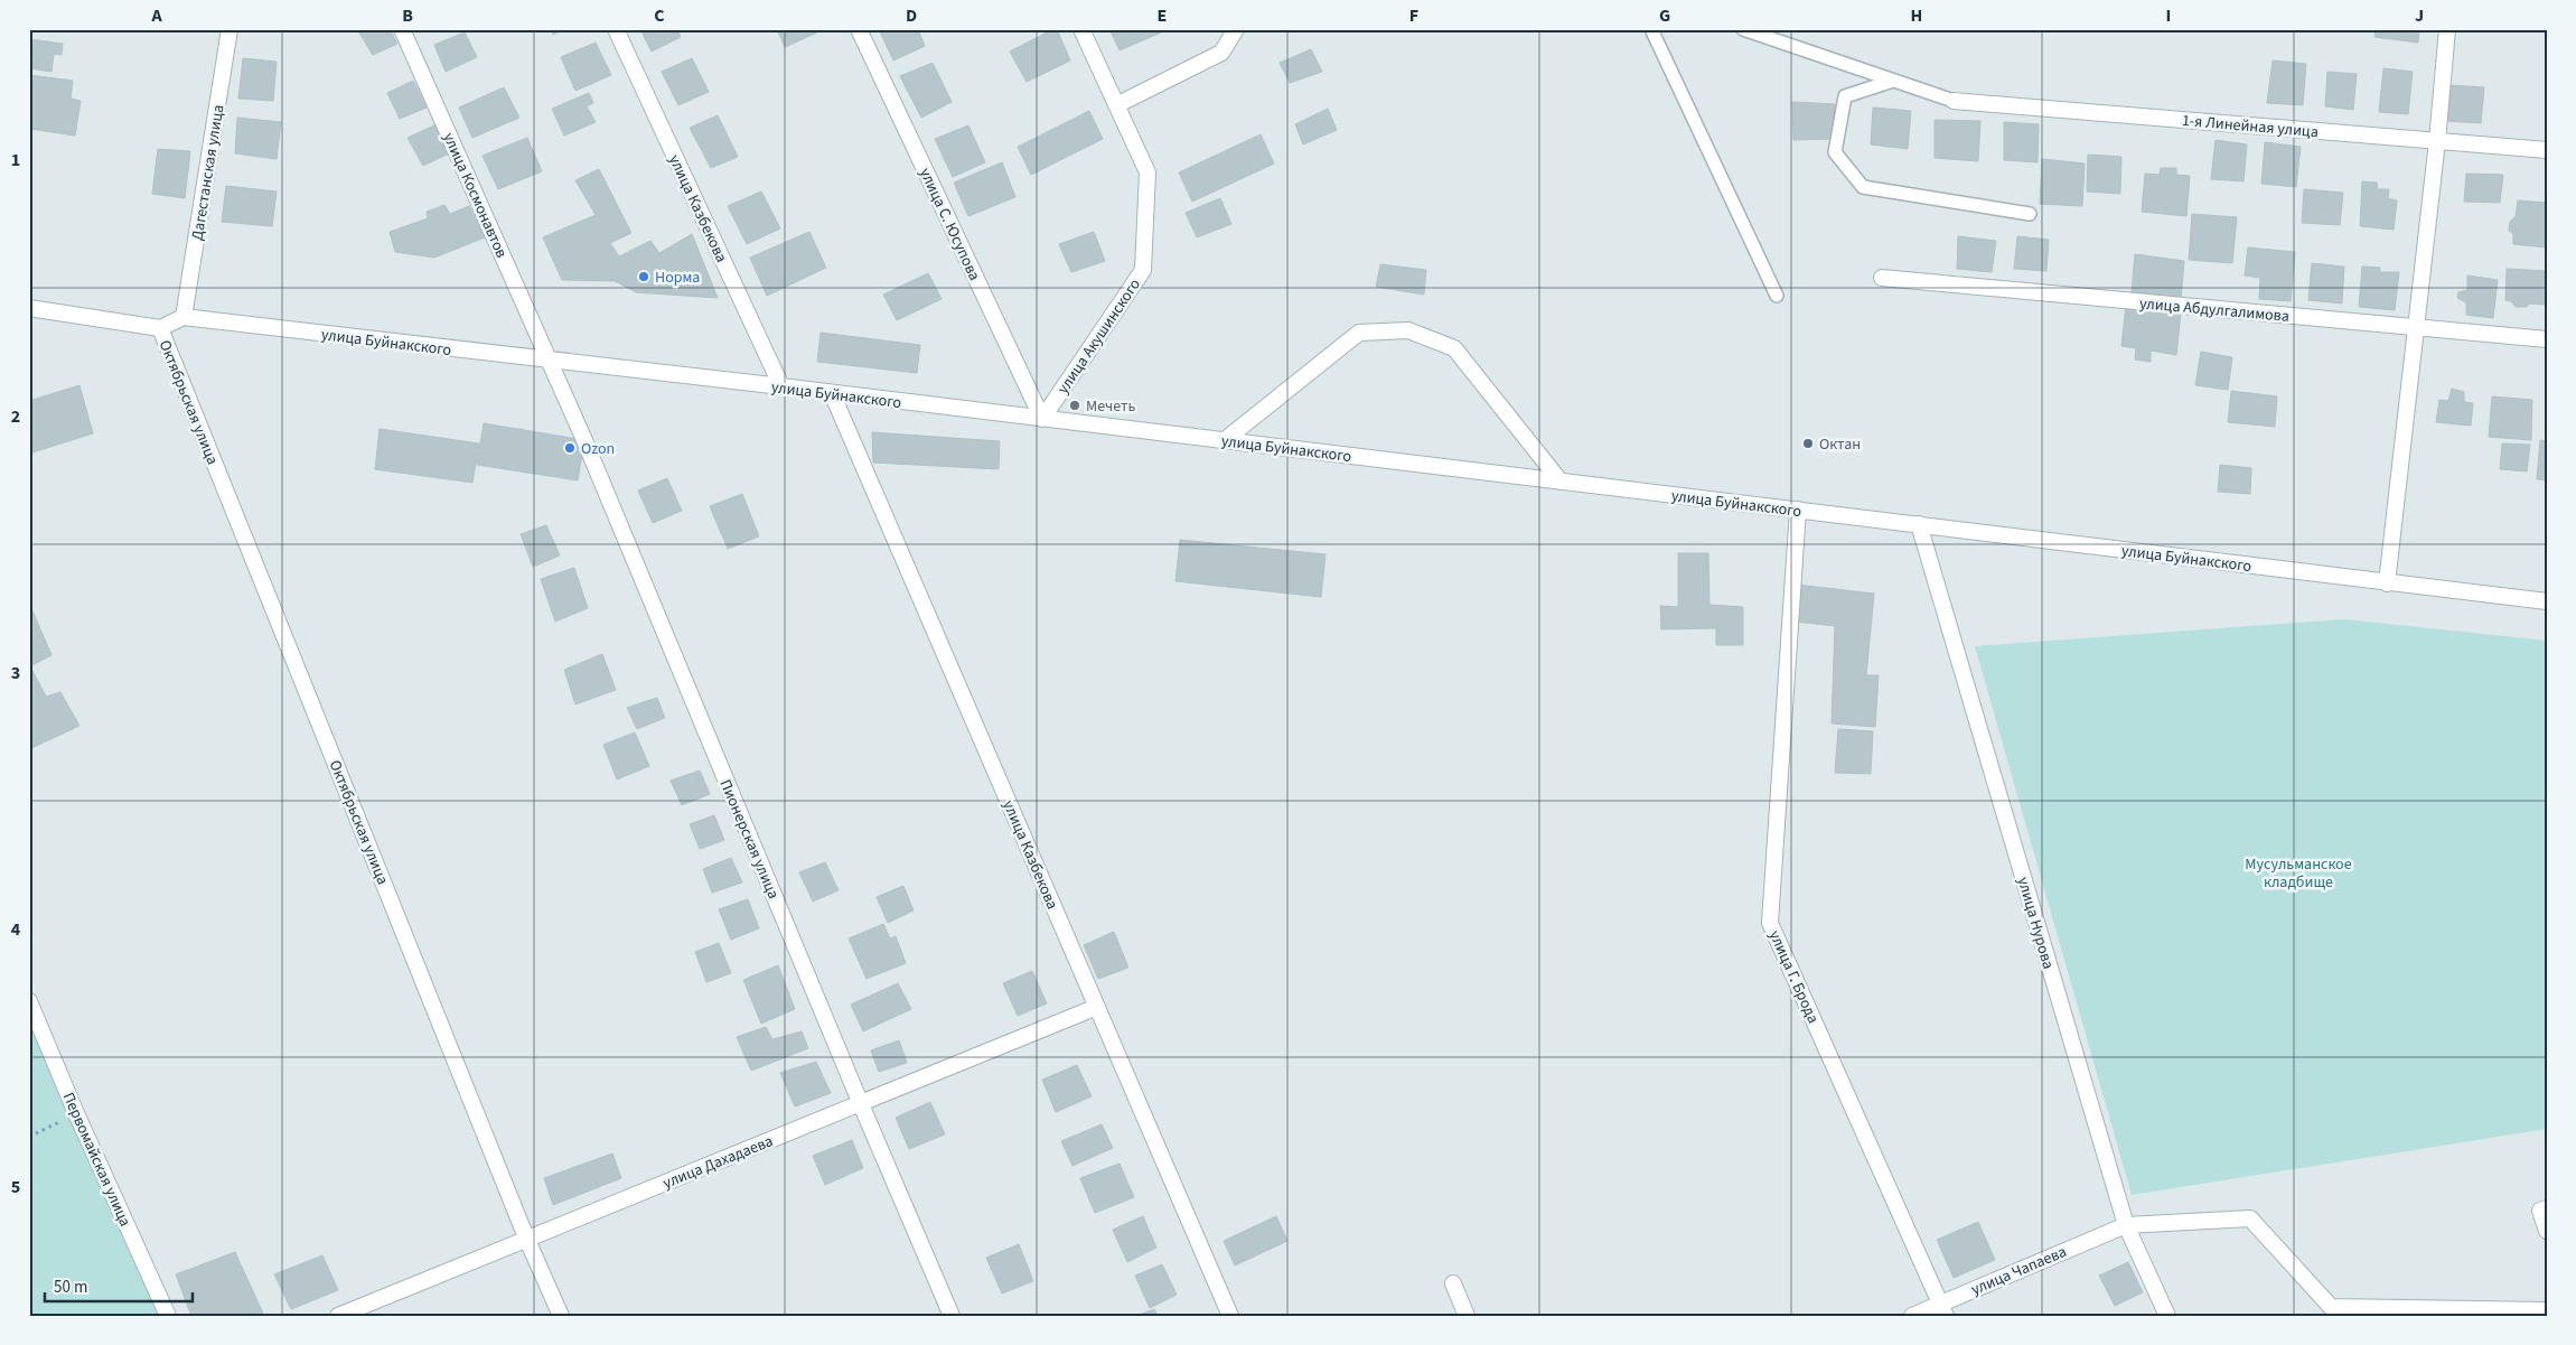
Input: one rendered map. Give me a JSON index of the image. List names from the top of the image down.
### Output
{
  "streets": {
    "street": [
      "1-я Линейная улица",
      "Дагестанская улица",
      "улица Космонавтов",
      "улица Казбекова",
      "улица С. Юсупова",
      "улица Абдулгалимова",
      "улица Акушинского",
      "улица Буйнакского",
      "Октябрьская улица",
      "Пионерская улица",
      "улица Нурова",
      "улица Г. Брода",
      "Первомайская улица",
      "улица Дахадаева",
      "улица Чапаева"
    ]
  },
  "crossings": [
    ["Дагестанская улица", "улица Буйнакского"],
    ["улица Космонавтов", "улица Буйнакского"],
    ["улица Космонавтов", "Пионерская улица"],
    ["улица Казбекова", "улица Буйнакского"],
    ["улица Казбекова", "улица Дахадаева"],
    ["улица С. Юсупова", "улица Акушинского"],
    ["улица С. Юсупова", "улица Буйнакского"],
    ["улица Акушинского", "улица Буйнакского"],
    ["улица Буйнакского", "Пионерская улица"],
    ["улица Буйнакского", "улица Нурова"],
    ["улица Буйнакского", "улица Г. Брода"],
    ["Октябрьская улица", "улица Дахадаева"],
    ["Пионерская улица", "улица Дахадаева"],
    ["улица Нурова", "улица Чапаева"],
    ["улица Г. Брода", "улица Чапаева"]
  ],
  "parks": ["Мусульманское кладбище"],
  "places": [
    "Норма",
    "Мечеть",
    "Октан",
    "Ozon"
  ],
  "scale_bar": "50 m",
  "grid": {
    "columns": [
      "A",
      "B",
      "C",
      "D",
      "E",
      "F",
      "G",
      "H",
      "I",
      "J"
    ],
    "rows": [
      "1",
      "2",
      "3",
      "4",
      "5"
    ]
  }
}
